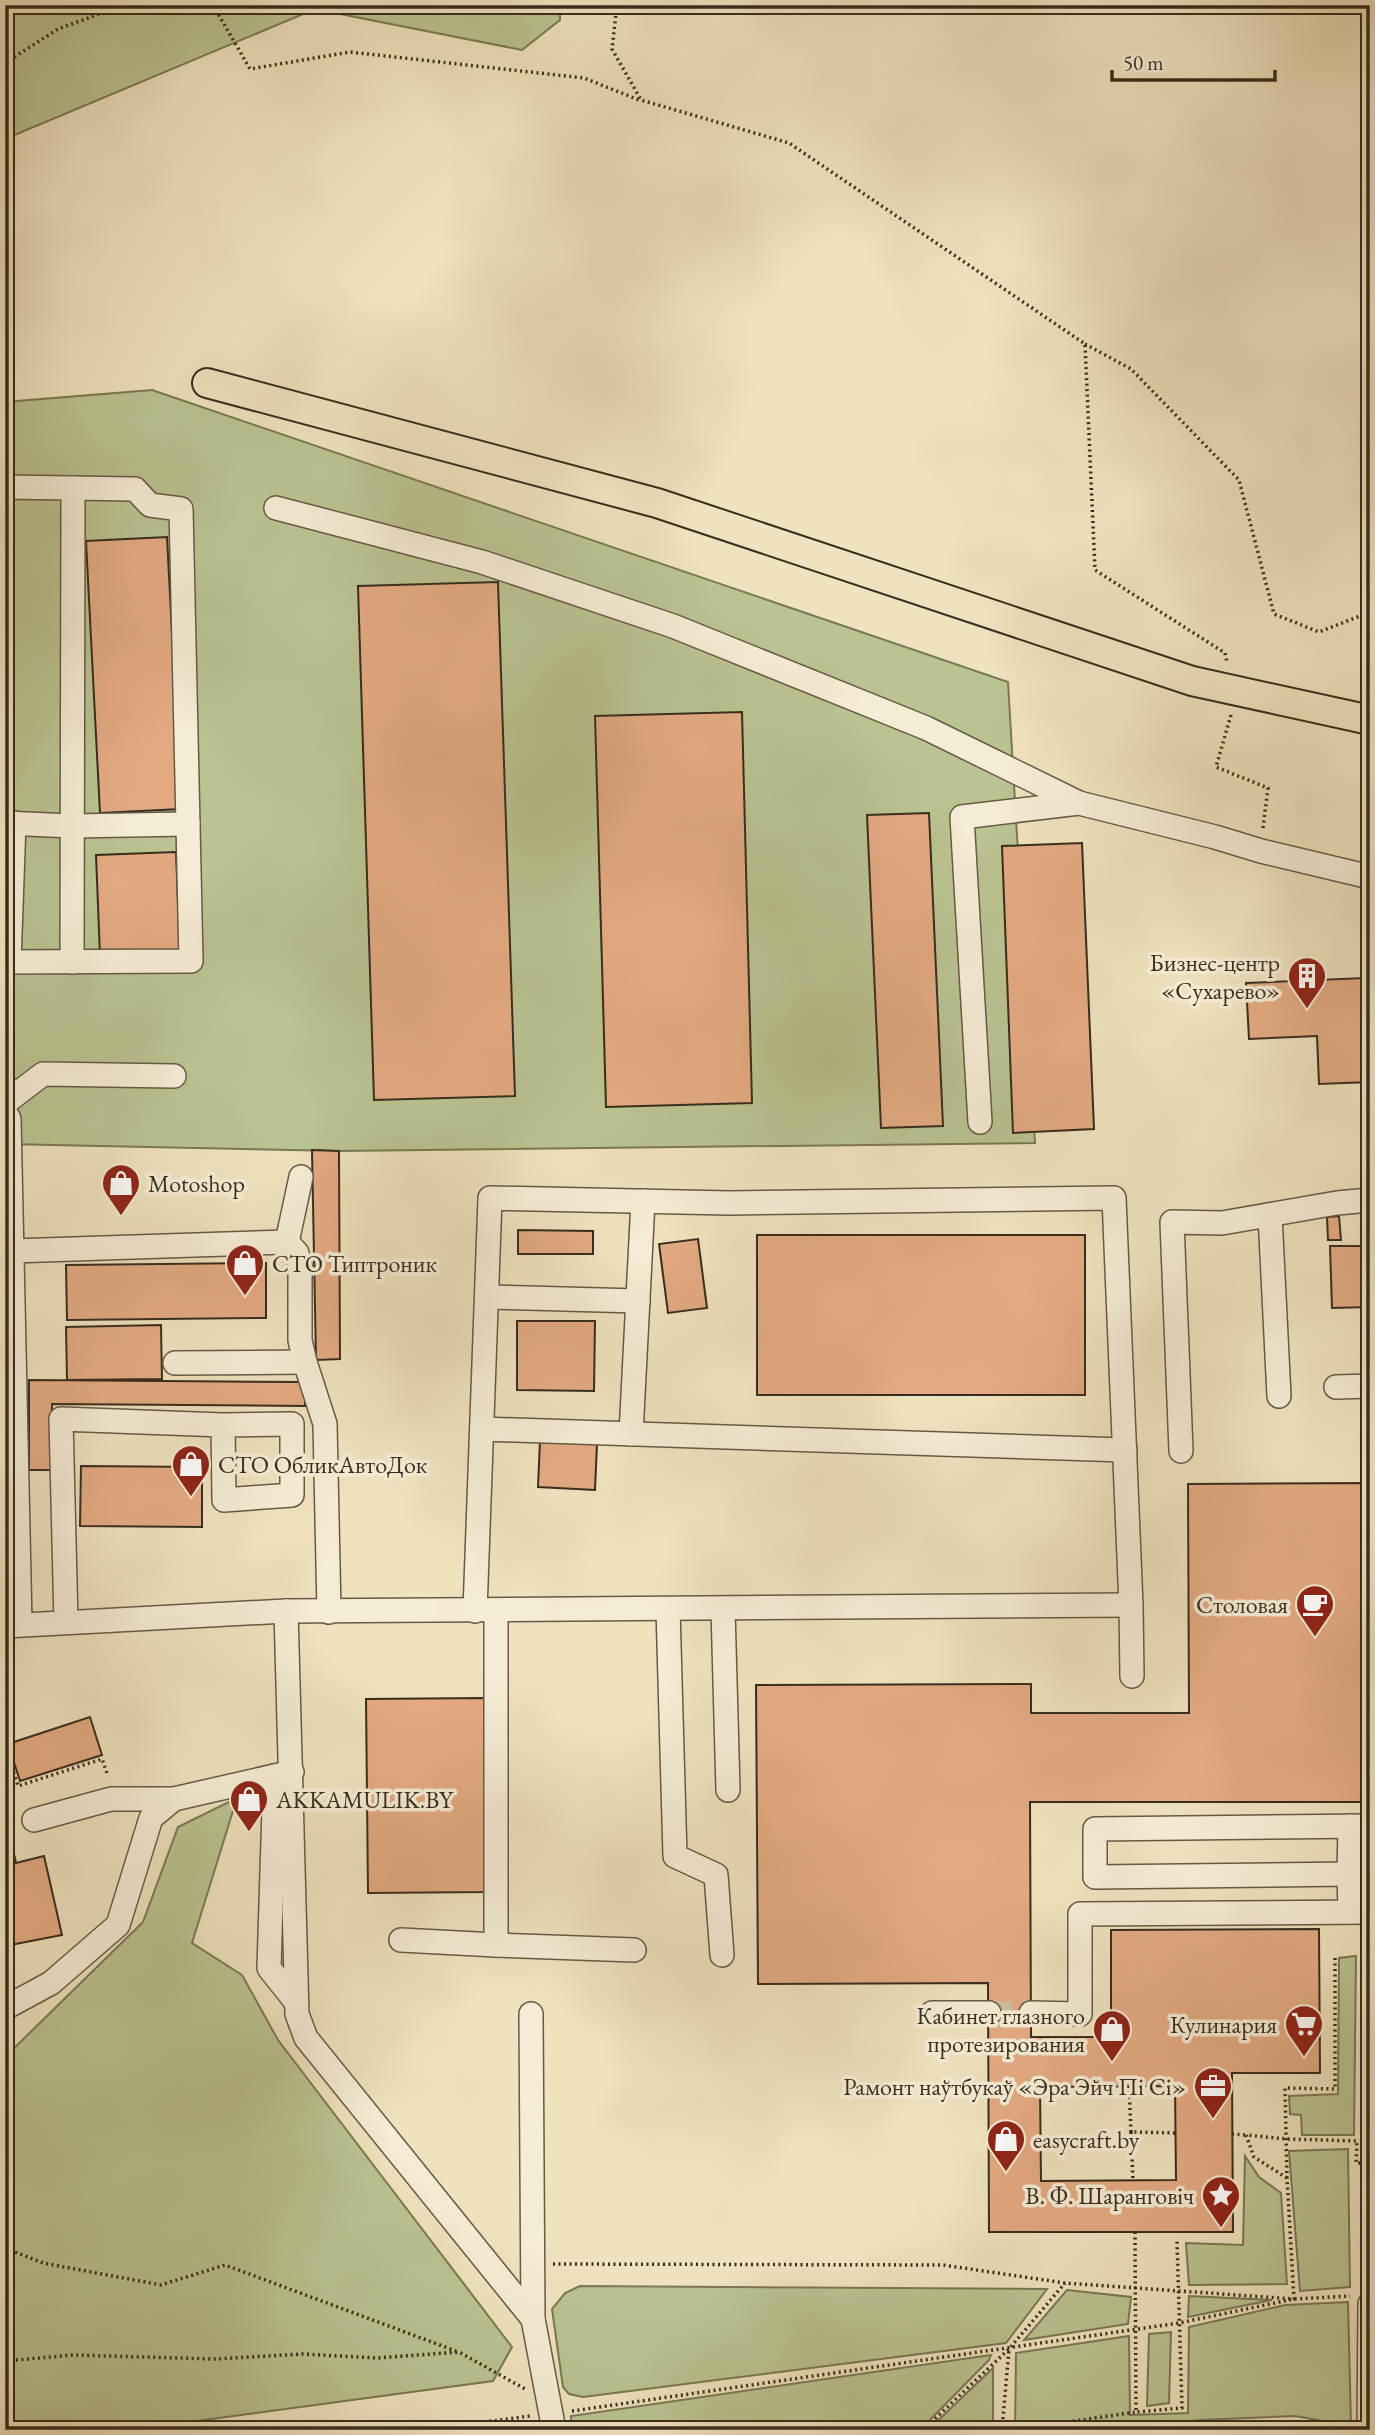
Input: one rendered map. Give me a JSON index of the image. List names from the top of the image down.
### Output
{
  "places": {
    "building": ["Бизнес-центр «Сухарево»"],
    "shop": [
      "Motoshop",
      "СТО Типтроник",
      "СТО ОбликАвтоДок",
      "AKKAMULIK.BY",
      "Кабинет глазного протезирования",
      "easycraft.by"
    ],
    "cafe": ["Столовая"],
    "supermarket": ["Кулинария"],
    "office": ["Рамонт наўтбукаў «Эра Эйч Пі Сі»"],
    "place": ["В. Ф. Шаранговіч"]
  },
  "scale_bar": "50 m"
}
